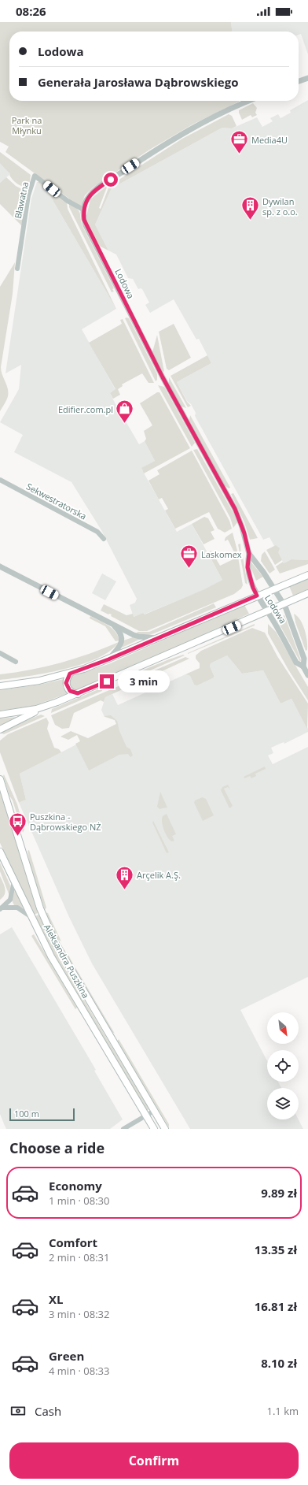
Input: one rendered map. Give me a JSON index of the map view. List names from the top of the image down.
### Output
{
  "streets": {
    "main road": ["Aleksandra Puszkina"],
    "street": ["Bławatna", "Lodowa", "Sekwestratorska"]
  },
  "crossings": [
    ["Bławatna", "Lodowa"]
  ],
  "parks": ["Park na Młynku"],
  "places": {
    "office": ["Media4U", "Laskomex"],
    "building": ["Dywilan sp. z o.o.", "Arçelik A.Ş."],
    "shop": ["Edifier.com.pl"],
    "bus stop": ["Puszkina - Dąbrowskiego NŻ"]
  },
  "scale_bar": "100 m",
  "north": "bottom right",
  "page": {
    "status": "08:26",
    "banner": ["Lodowa", "Generała Jarosława Dąbrowskiego"],
    "bubble": "3 min",
    "scale": "100 m",
    "heading": "Choose a ride",
    "list": [
      {
        "name": "Economy",
        "note": "1 min · 08:30",
        "value": "9.89 zł"
      },
      {
        "name": "Comfort",
        "note": "2 min · 08:31",
        "value": "13.35 zł"
      },
      {
        "name": "XL",
        "note": "3 min · 08:32",
        "value": "16.81 zł"
      },
      {
        "name": "Green",
        "note": "4 min · 08:33",
        "value": "8.10 zł"
      }
    ],
    "pay": ["Cash", "1.1 km"],
    "buttons": "Confirm"
  }
}
